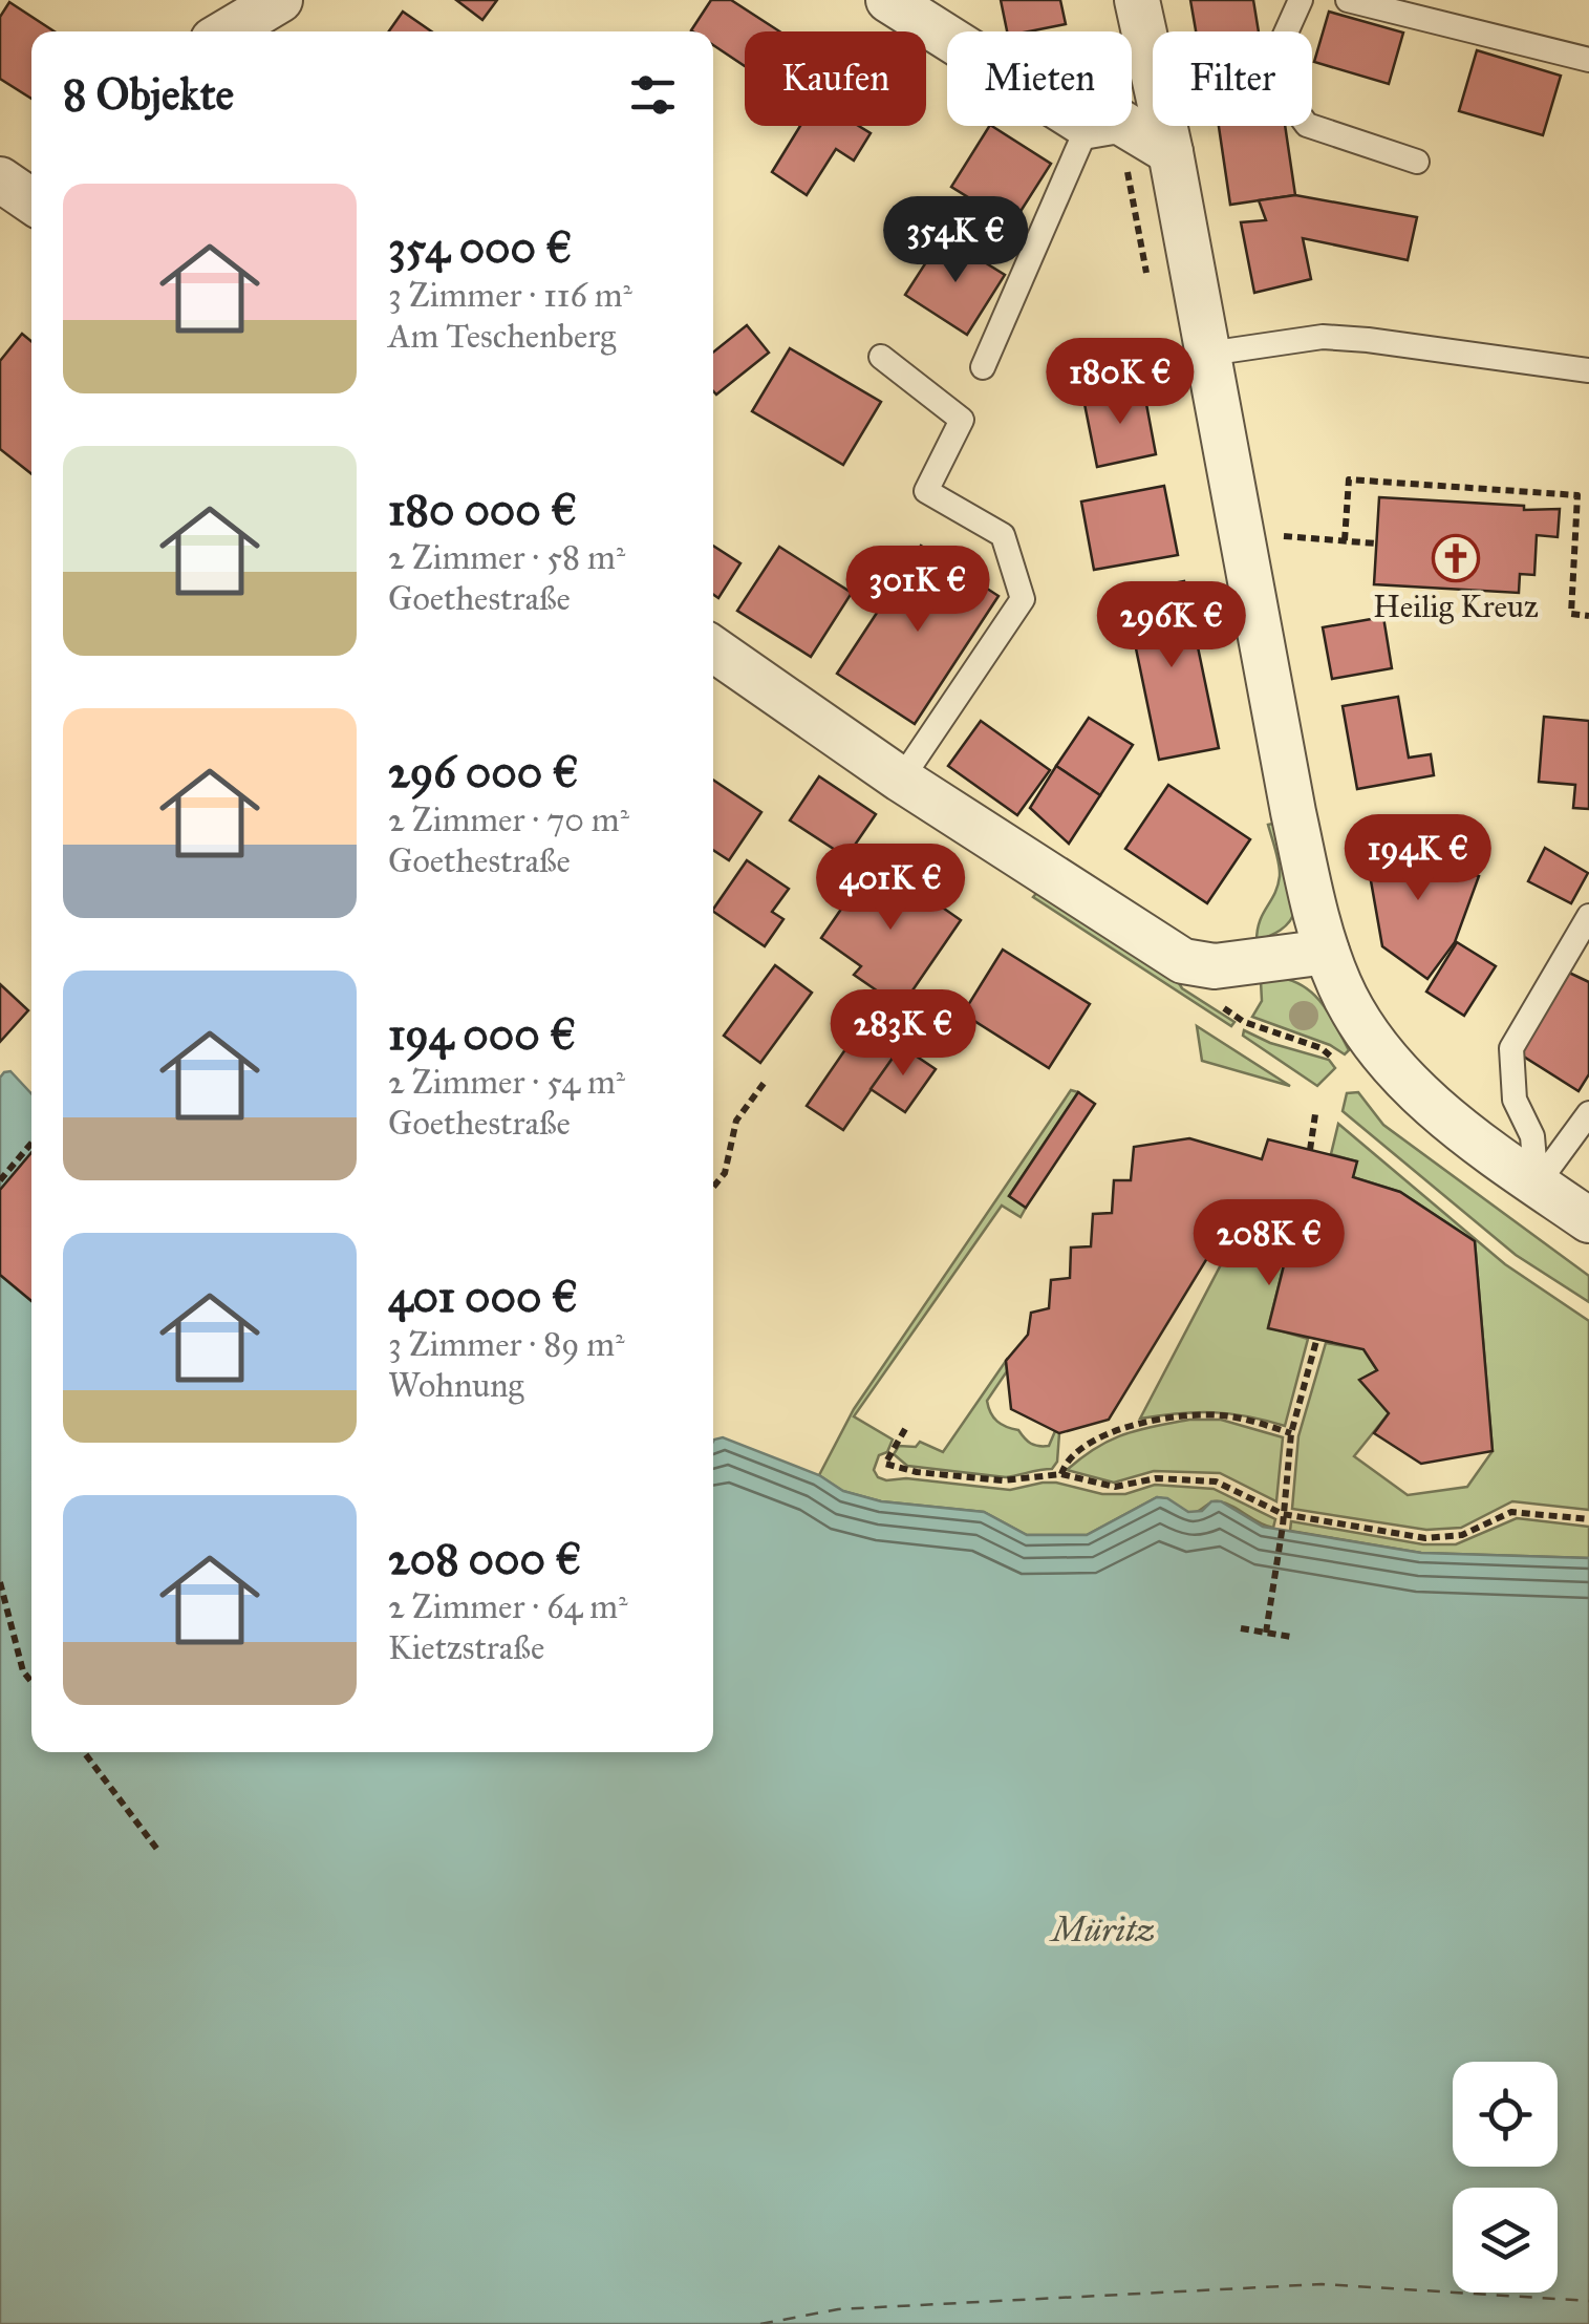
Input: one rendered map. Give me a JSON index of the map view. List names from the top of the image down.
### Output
{
  "water": ["Müritz"],
  "places": {
    "church": ["Heilig Kreuz"]
  },
  "page": {
    "chip": ["Kaufen", "Mieten", "Filter"],
    "heading": "8 Objekte",
    "list": [
      {
        "name": "354 000 €",
        "note": "3 Zimmer · 116 m² · Am Teschenberg"
      },
      {
        "name": "180 000 €",
        "note": "2 Zimmer · 58 m² · Goethestraße"
      },
      {
        "name": "296 000 €",
        "note": "2 Zimmer · 70 m² · Goethestraße"
      },
      {
        "name": "194 000 €",
        "note": "2 Zimmer · 54 m² · Goethestraße"
      },
      {
        "name": "401 000 €",
        "note": "3 Zimmer · 89 m² · Wohnung"
      },
      {
        "name": "208 000 €",
        "note": "2 Zimmer · 64 m² · Kietzstraße"
      }
    ],
    "price": [
      "354K €",
      "180K €",
      "301K €",
      "296K €",
      "194K €",
      "401K €",
      "283K €",
      "208K €"
    ]
  }
}
